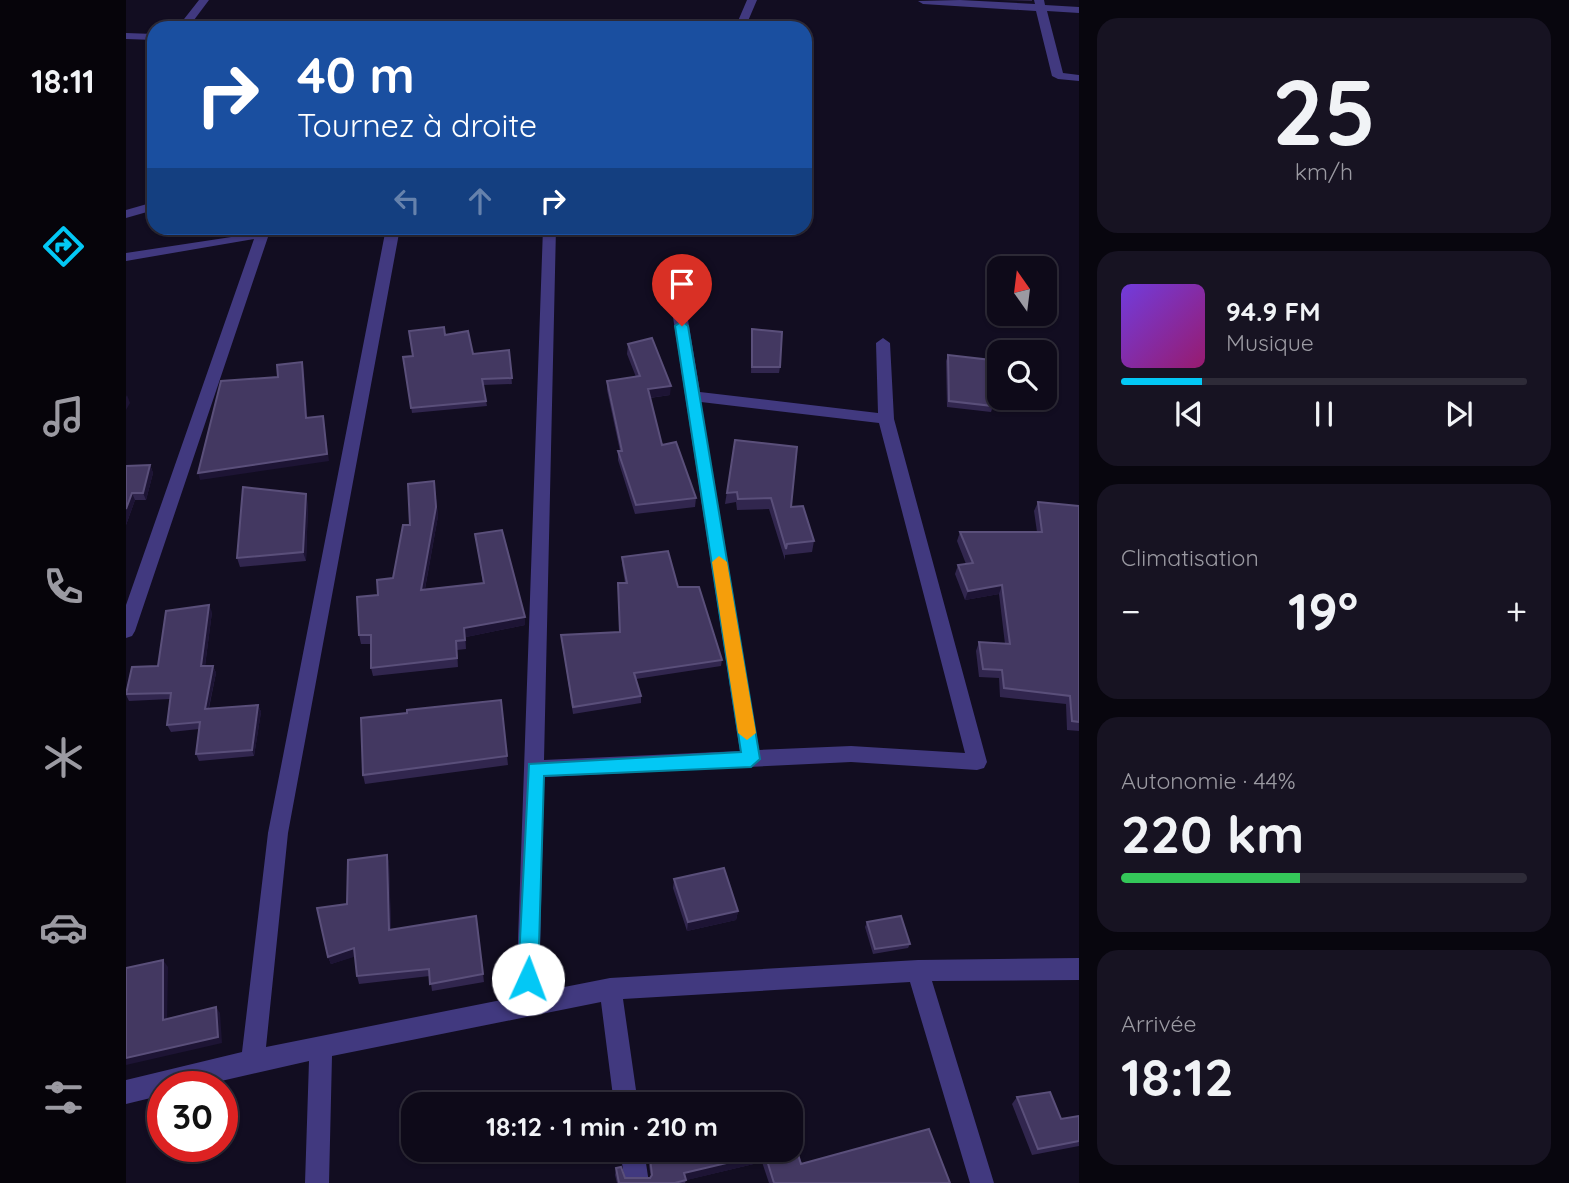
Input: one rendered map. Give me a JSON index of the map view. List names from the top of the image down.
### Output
{
  "north": "top",
  "page": {
    "tabs": "18:11",
    "tile": [
      ["25", "km/h"],
      "Climatisation",
      ["Autonomie · 44%", "220 km"],
      ["Arrivée", "18:12"]
    ],
    "turn": ["40 m", "Tournez à droite"],
    "song": ["94.9 FM", "Musique"],
    "heat": ["−", "19°", "+"],
    "limit": "30",
    "trip": "18:12 · 1 min · 210 m"
  }
}
